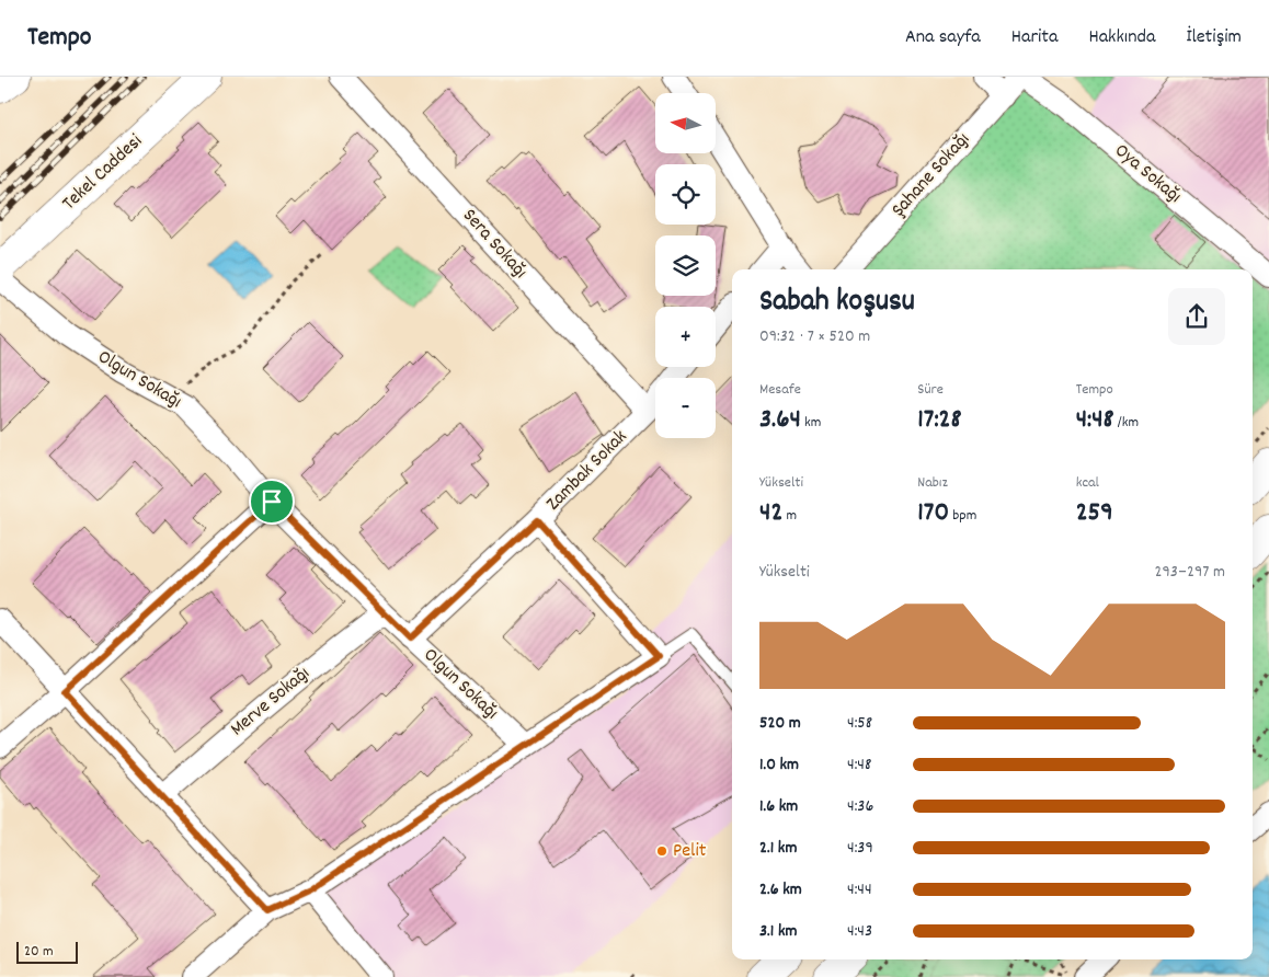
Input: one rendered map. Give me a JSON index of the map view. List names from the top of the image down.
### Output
{
  "streets": {
    "main road": ["Tekel Caddesi"],
    "street": [
      "Oya Sokağı",
      "Şahane Sokağı",
      "Sera Sokağı",
      "Olgun Sokağı",
      "Zambak Sokak",
      "Merve Sokağı"
    ]
  },
  "crossings": [
    ["Oya Sokağı", "Şahane Sokağı"],
    ["Sera Sokağı", "Zambak Sokak"],
    ["Olgun Sokağı", "Zambak Sokak"],
    ["Olgun Sokağı", "Merve Sokağı"]
  ],
  "places": ["Pelit"],
  "scale_bar": "20 m",
  "north": "left",
  "page": {
    "header": "Tempo",
    "nav": [
      "Ana sayfa",
      "Harita",
      "Hakkında",
      "İletişim"
    ],
    "map_buttons": ["+", "−"],
    "heading": ["Sabah koşusu", "09:32 · 7 × 520 m"],
    "stats": [
      ["Mesafe", "3.64 km"],
      ["Süre", "17:28"],
      ["Tempo", "4:48 /km"],
      ["Yükselti", "42 m"],
      ["Nabız", "170 bpm"],
      ["kcal", "259"]
    ],
    "chart": ["Yükselti", "293–297 m"],
    "list": [
      {
        "name": "520 m",
        "note": "4:58"
      },
      {
        "name": "1.0 km",
        "note": "4:48"
      },
      {
        "name": "1.6 km",
        "note": "4:36"
      },
      {
        "name": "2.1 km",
        "note": "4:39"
      },
      {
        "name": "2.6 km",
        "note": "4:44"
      },
      {
        "name": "3.1 km",
        "note": "4:43"
      }
    ],
    "scale": "20 m"
  }
}
